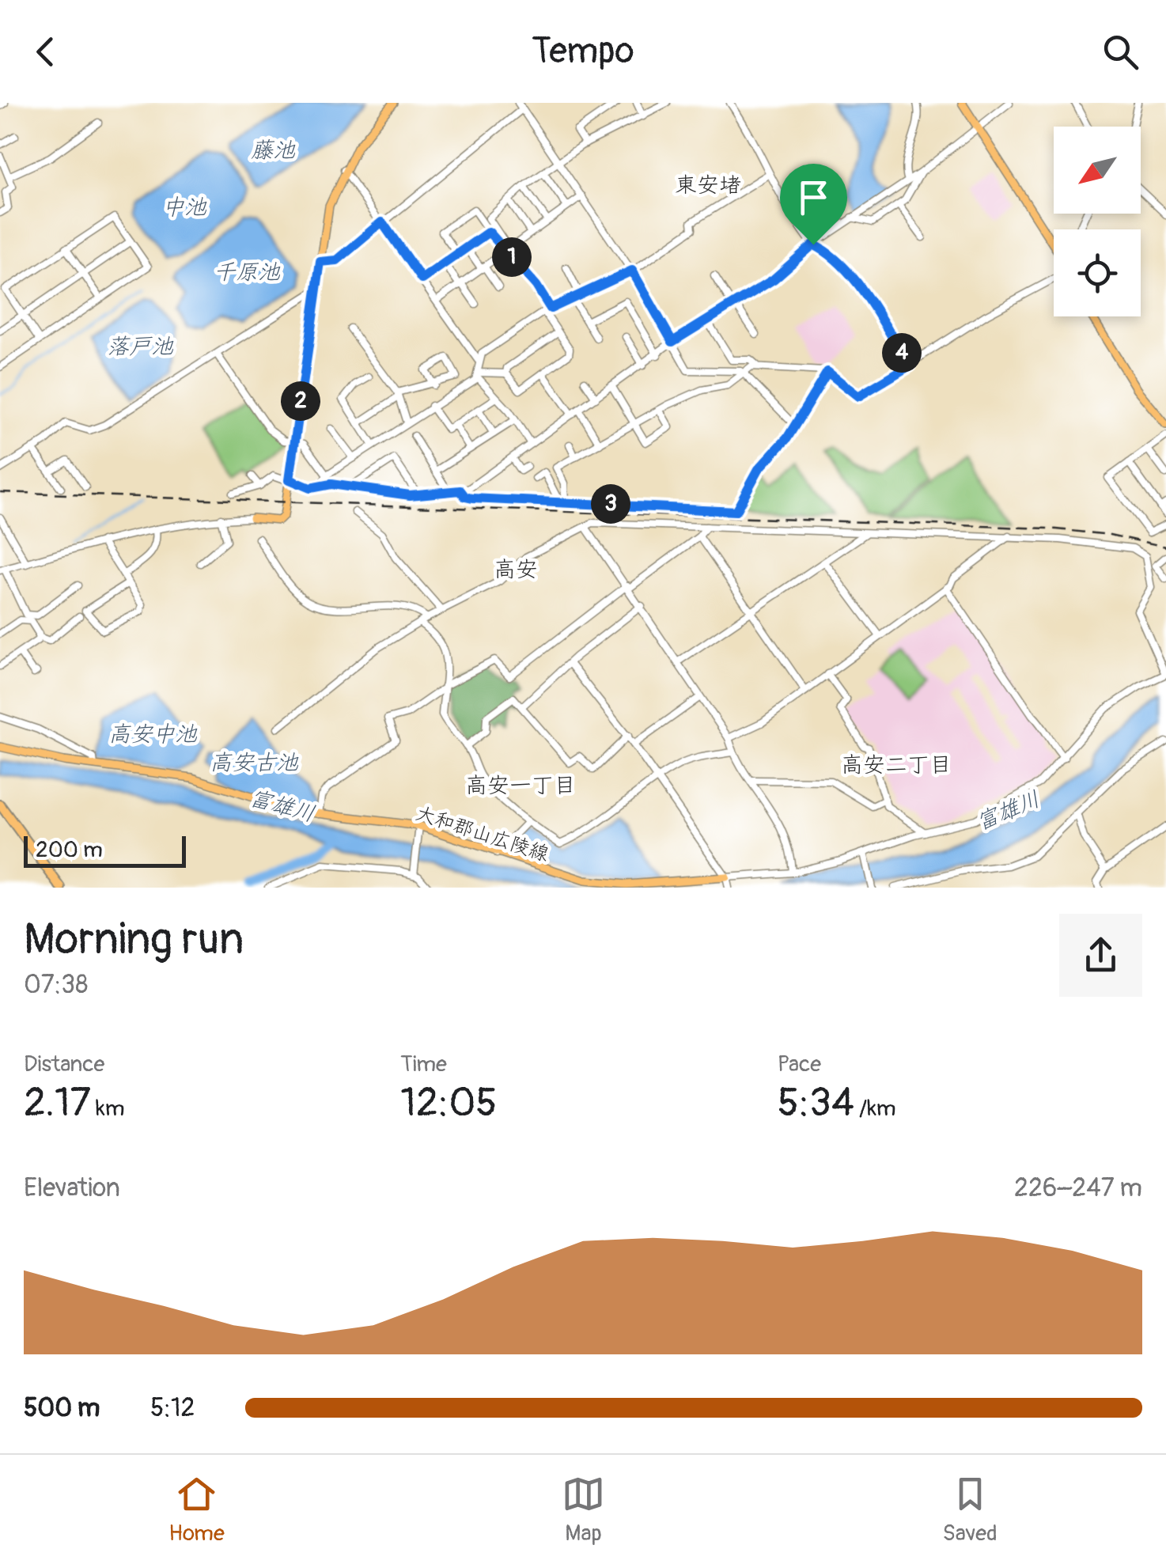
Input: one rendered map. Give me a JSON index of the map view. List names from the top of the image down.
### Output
{
  "streets": {
    "main road": ["大和郡山広陵線"]
  },
  "districts": [
    "東安堵",
    "高安",
    "高安二丁目",
    "高安一丁目"
  ],
  "water": [
    "藤池",
    "中池",
    "千原池",
    "落戸池",
    "高安中池",
    "高安古池",
    "富雄川"
  ],
  "scale_bar": "200 m",
  "north": "bottom left",
  "page": {
    "header": "Tempo",
    "pins": [
      "1",
      "4",
      "2",
      "3"
    ],
    "scale": "200 m",
    "heading": ["Morning run", "07:38"],
    "stats": [
      ["Distance", "2.17 km"],
      ["Time", "12:05"],
      ["Pace", "5:34 /km"]
    ],
    "chart": ["Elevation", "226–247 m"],
    "list": [
      {
        "name": "500 m",
        "note": "5:12"
      }
    ],
    "tabs": ["Home", "Map", "Saved"]
  }
}
